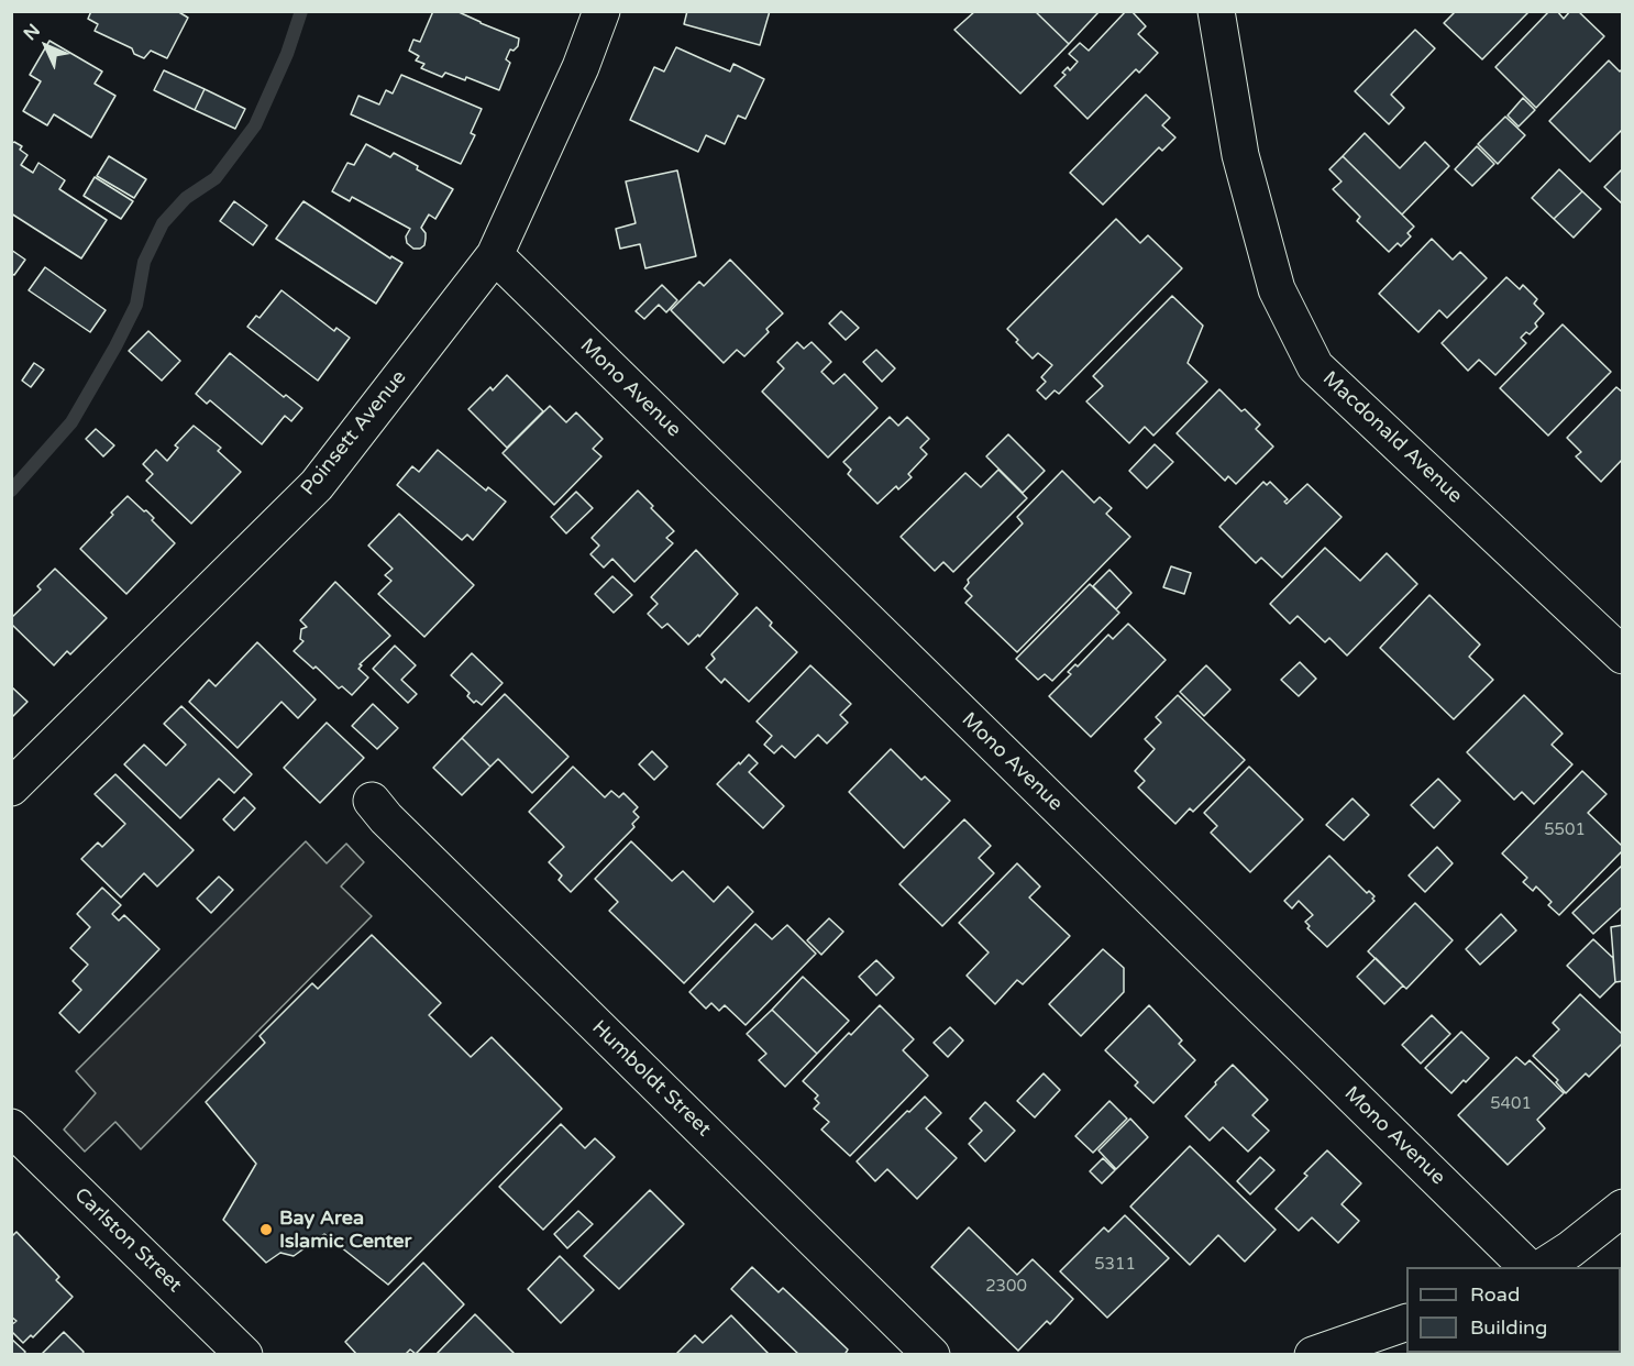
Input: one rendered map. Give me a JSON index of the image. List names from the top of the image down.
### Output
{
  "streets": {
    "street": [
      "Mono Avenue",
      "Poinsett Avenue",
      "Macdonald Avenue",
      "Humboldt Street",
      "Carlston Street"
    ]
  },
  "crossings": [
    ["Mono Avenue", "Poinsett Avenue"]
  ],
  "places": ["Bay Area Islamic Center"],
  "house_numbers": [
    "5501",
    "5401",
    "5311",
    "2300"
  ],
  "legend": ["Road", "Building"],
  "north": "top left"
}
